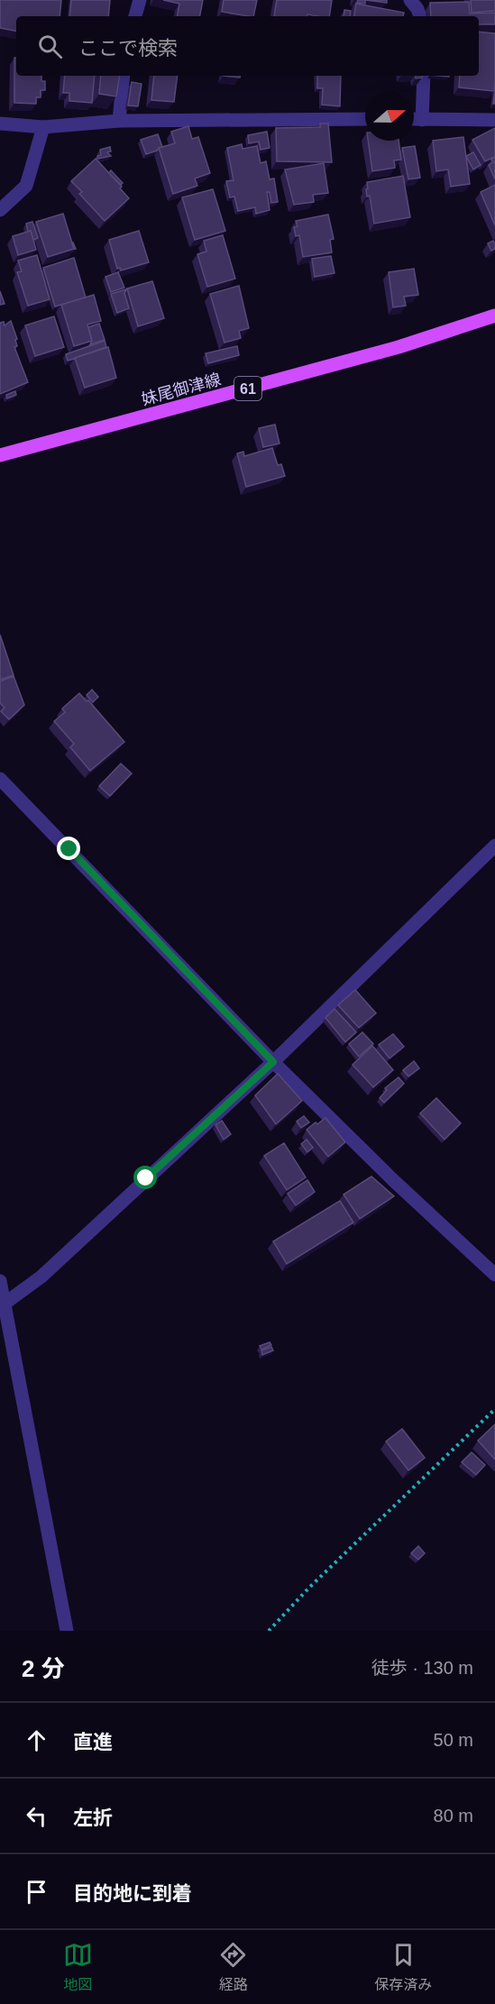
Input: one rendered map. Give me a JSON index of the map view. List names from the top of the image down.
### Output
{
  "streets": {
    "main road": ["61", "妹尾御津線"]
  },
  "north": "right",
  "page": {
    "search": "ここで検索",
    "heading": ["2 分", "徒歩 · 130 m"],
    "list": [
      ["直進", "50 m"],
      ["左折", "80 m"],
      "目的地に到着"
    ],
    "nav": ["地図", "経路", "保存済み"]
  }
}
